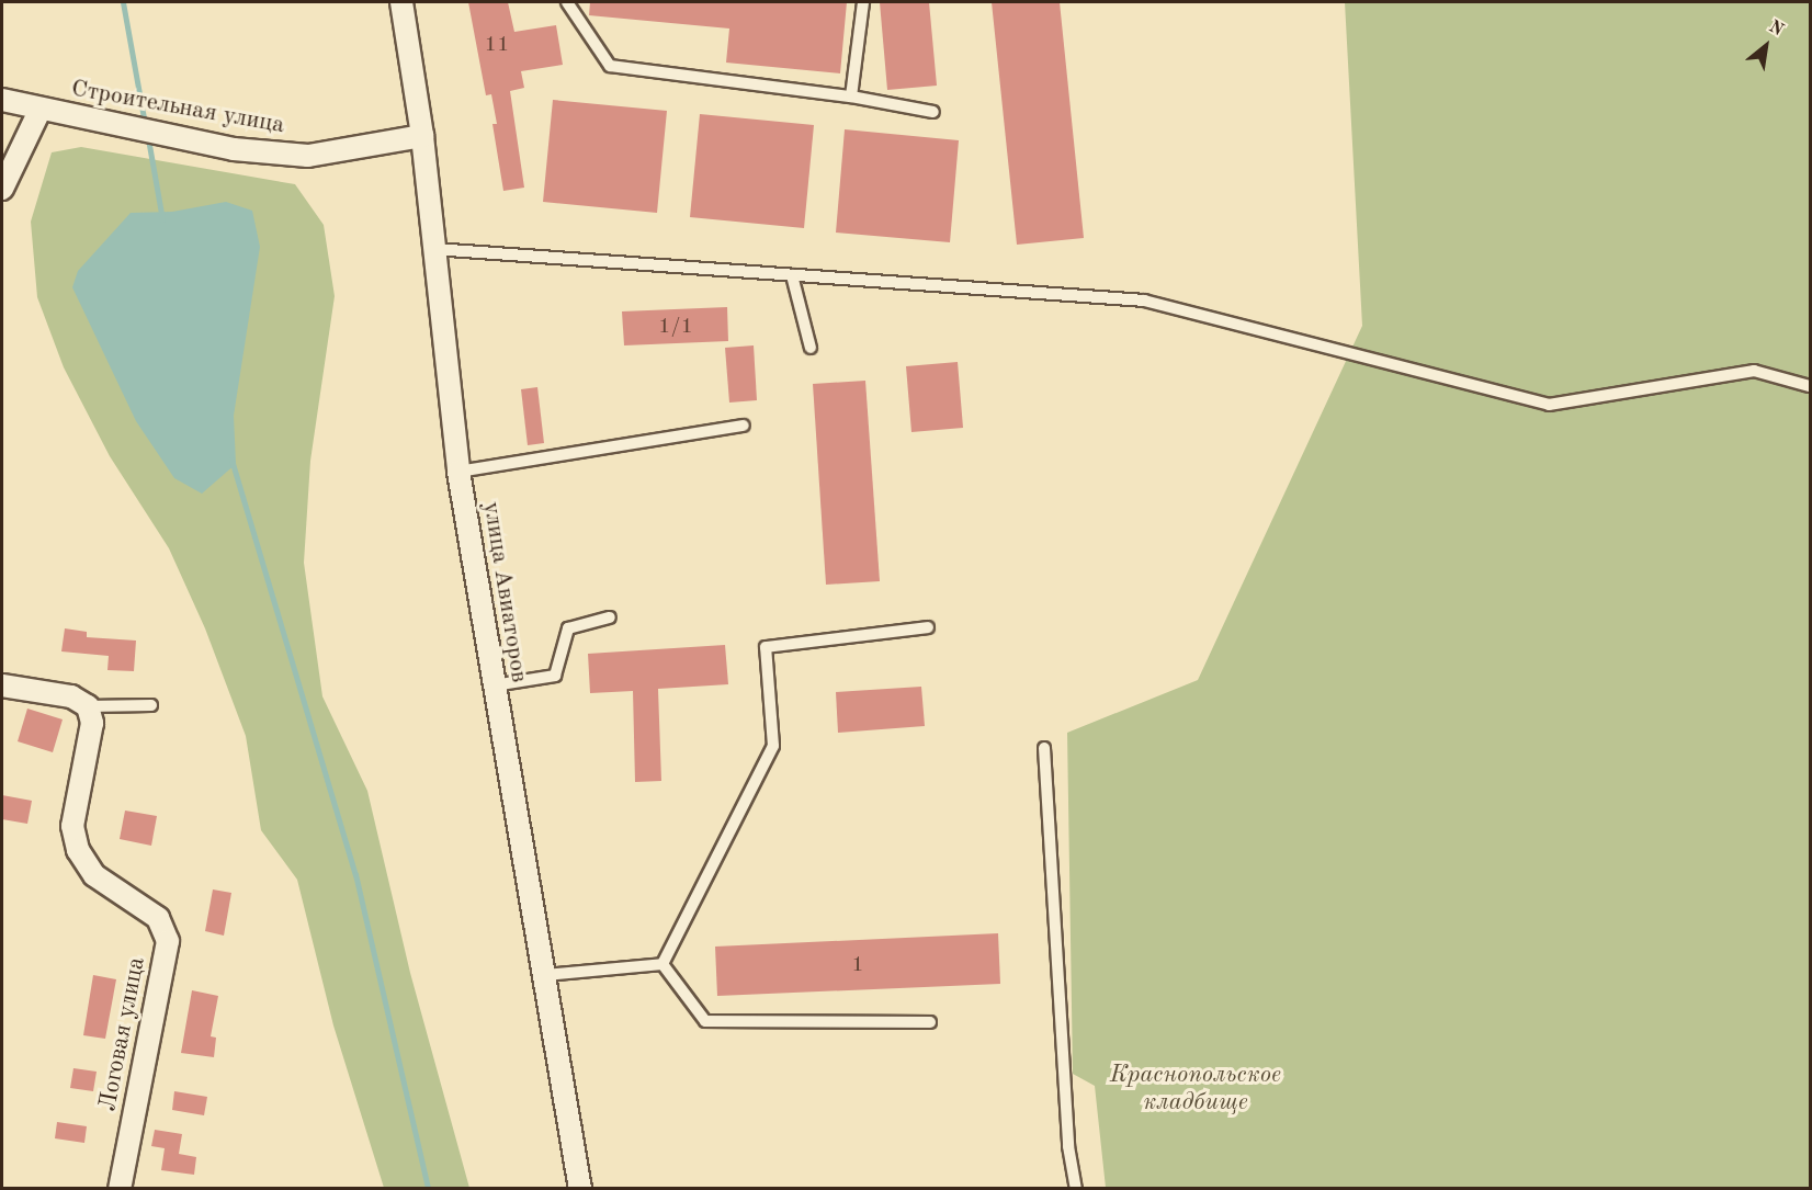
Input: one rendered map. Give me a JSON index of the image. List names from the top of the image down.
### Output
{
  "streets": {
    "street": ["Строительная улица", "улица Авиаторов", "Логовая улица"]
  },
  "crossings": [
    ["Строительная улица", "улица Авиаторов"]
  ],
  "parks": ["Краснопольское кладбище"],
  "house_numbers": ["11", "1/1", "1"],
  "north": "top right"
}
